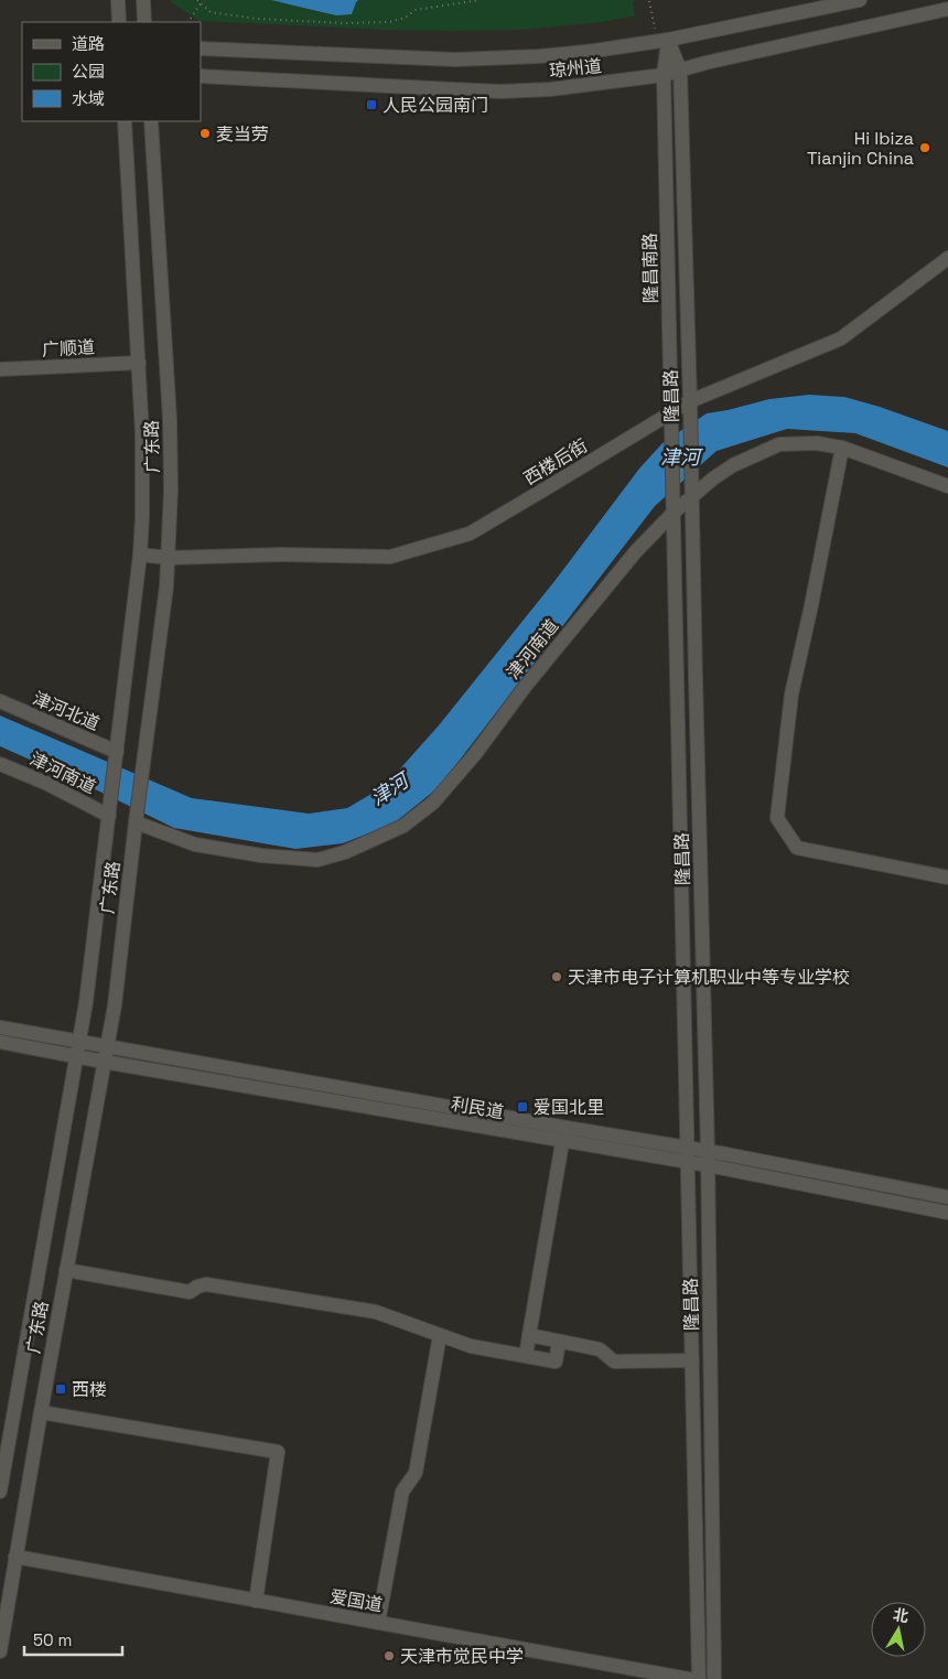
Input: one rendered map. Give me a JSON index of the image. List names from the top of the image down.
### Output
{
  "streets": {
    "main road": [
      "琼州道",
      "隆昌南路",
      "广顺道",
      "隆昌路",
      "广东路",
      "西楼后街",
      "津河南道",
      "津河北道",
      "利民道",
      "爱国道"
    ]
  },
  "crossings": [
    ["琼州道", "隆昌南路"],
    ["琼州道", "隆昌路"],
    ["隆昌南路", "隆昌路"],
    ["隆昌南路", "西楼后街"],
    ["广顺道", "广东路"],
    ["隆昌路", "西楼后街"],
    ["隆昌路", "津河南道"],
    ["隆昌路", "利民道"],
    ["广东路", "西楼后街"],
    ["广东路", "津河南道"],
    ["广东路", "津河北道"],
    ["广东路", "利民道"],
    ["广东路", "爱国道"]
  ],
  "water": ["津河"],
  "places": {
    "transit": ["人民公园南门", "爱国北里", "西楼"],
    "other": [
      "麦当劳",
      "Hi Ibiza Tianjin China",
      "天津市电子计算机职业中等专业学校",
      "天津市觉民中学"
    ]
  },
  "legend": ["道路", "公园", "水域"],
  "scale_bar": "50 m",
  "north": "top"
}
